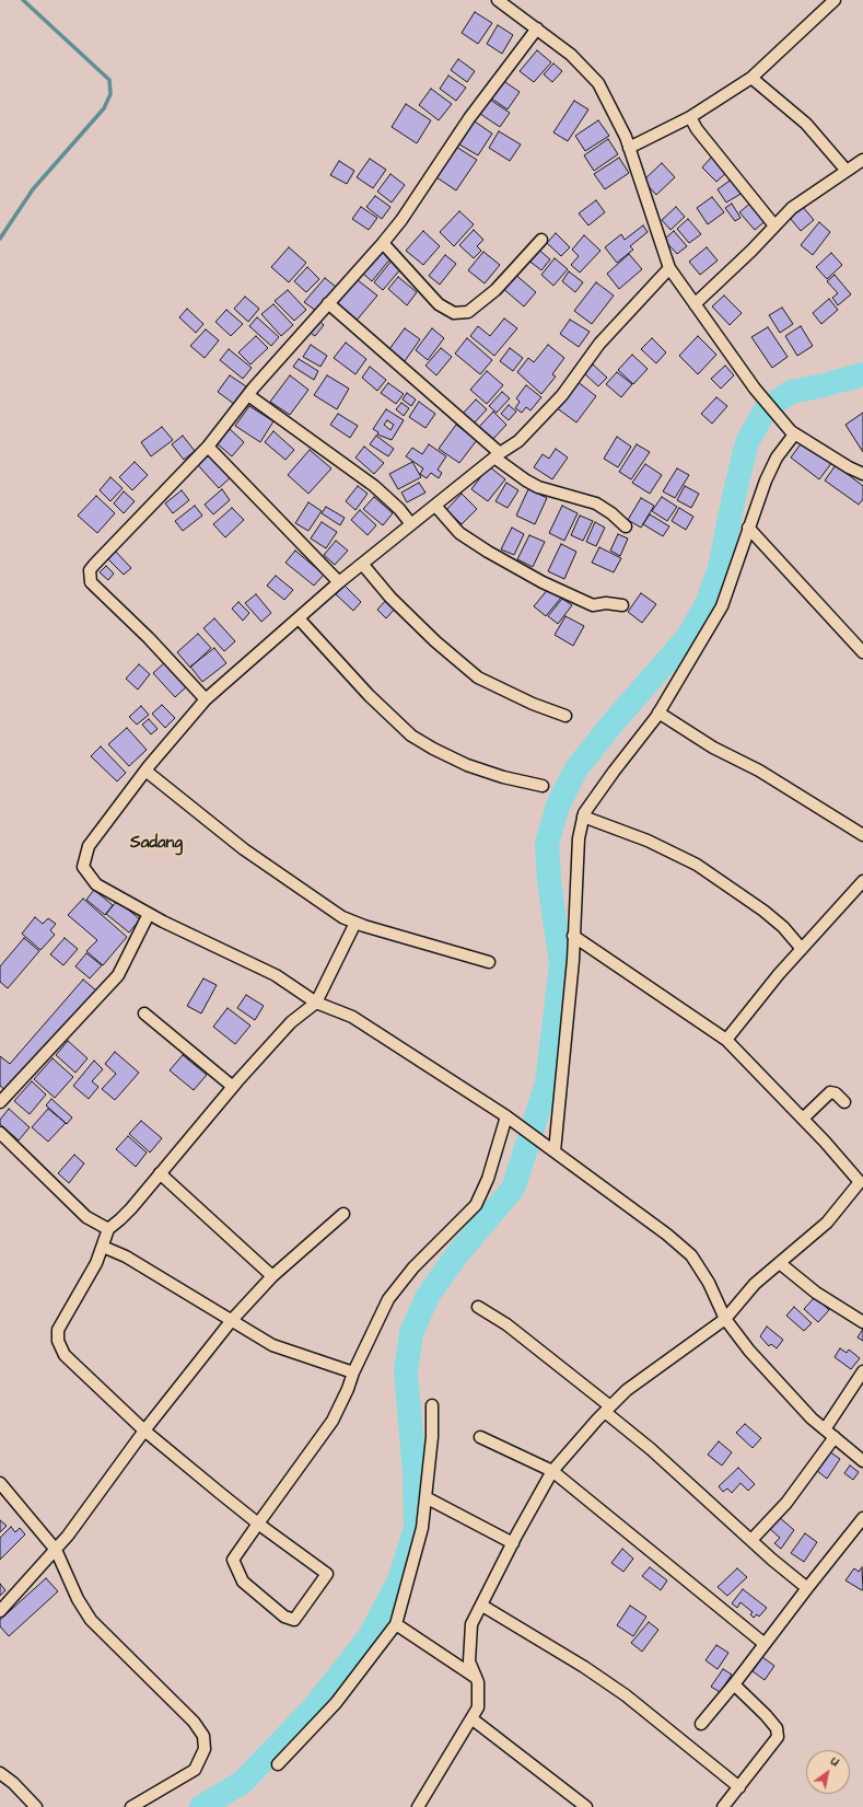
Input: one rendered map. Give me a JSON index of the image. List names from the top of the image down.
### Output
{
  "districts": ["Sadang"],
  "north": "top right"
}
